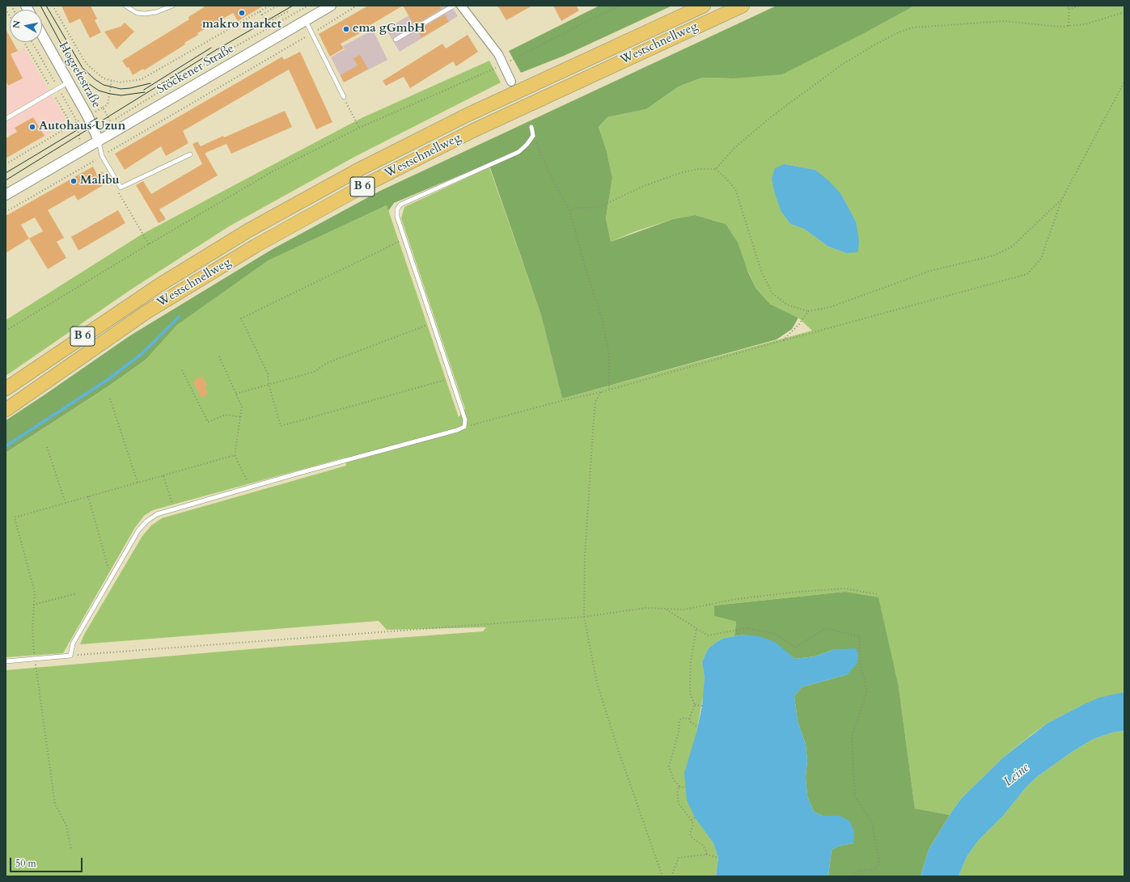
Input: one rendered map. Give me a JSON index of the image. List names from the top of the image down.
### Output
{
  "streets": {
    "highway": ["Westschnellweg", "B 6"],
    "street": ["Stöckener Straße", "Hogrefestraße"]
  },
  "crossings": [
    ["Stöckener Straße", "Hogrefestraße"]
  ],
  "water": ["Leine"],
  "places": [
    "makro market",
    "ema gGmbH",
    "Autohaus Uzun",
    "Malibu"
  ],
  "scale_bar": "50 m",
  "north": "left"
}
